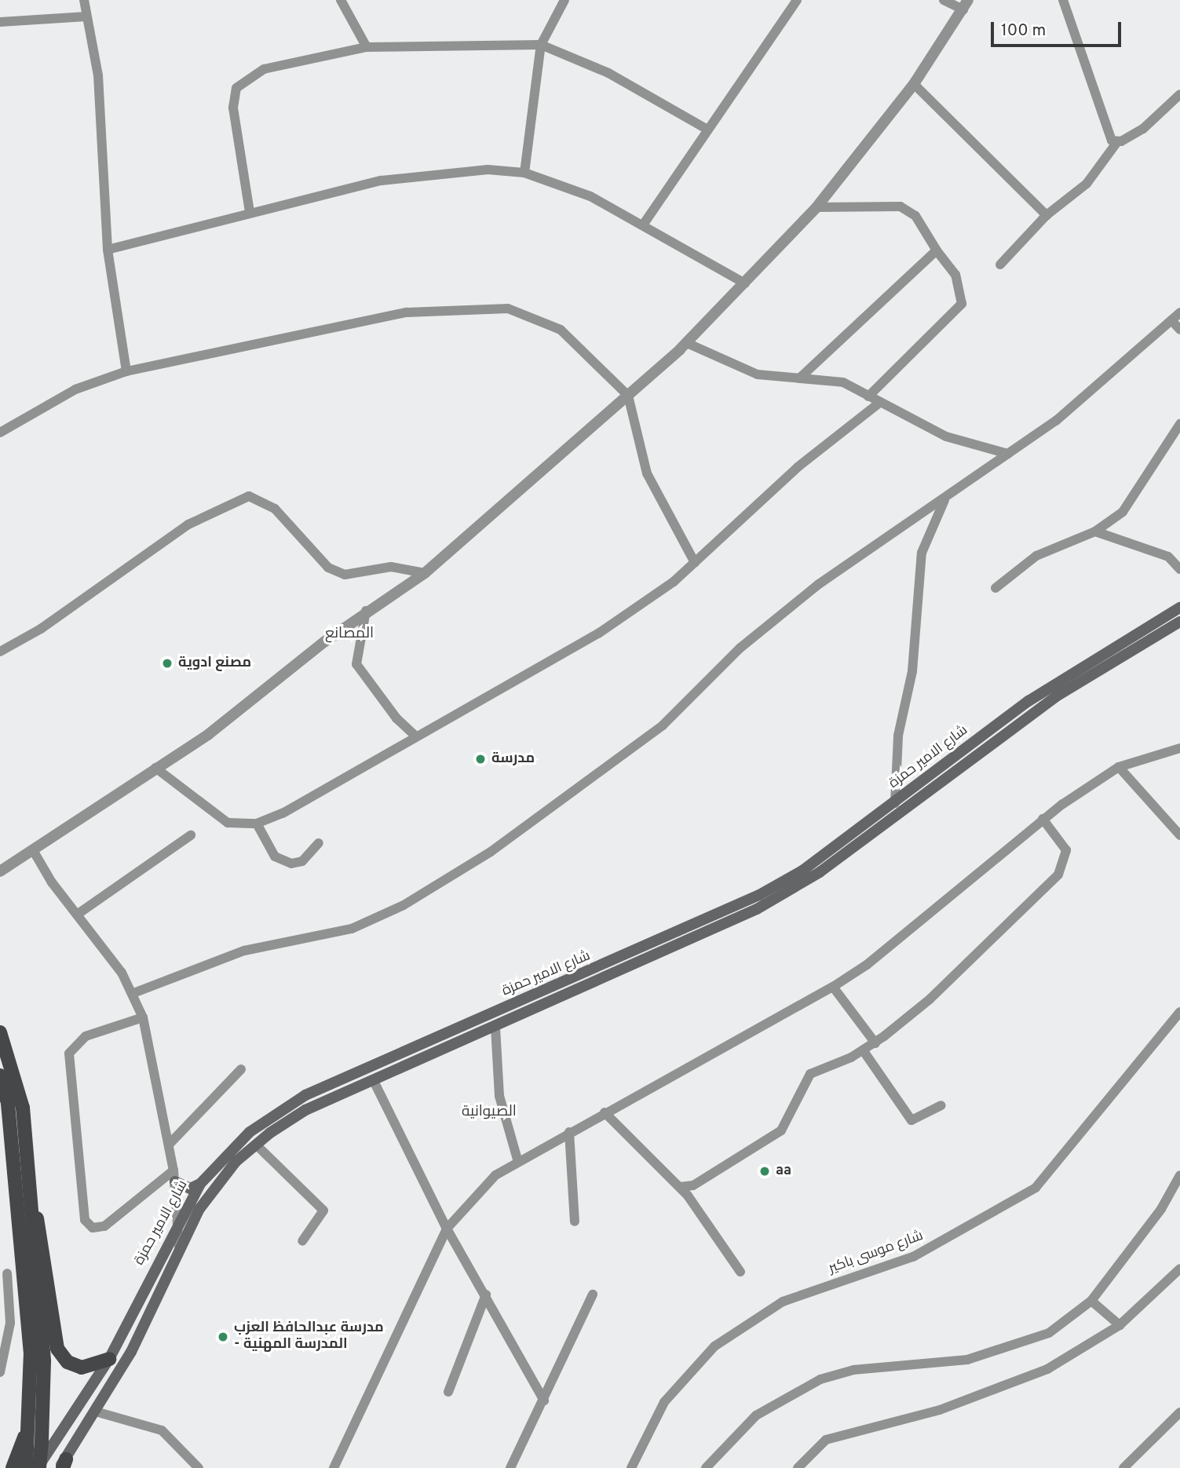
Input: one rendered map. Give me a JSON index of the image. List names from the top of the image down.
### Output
{
  "streets": {
    "main road": ["شارع الامير حمزة"],
    "street": ["شارع موسى باكير"]
  },
  "districts": ["المصانع", "الصيوانية"],
  "places": [
    "مصنع ادوية",
    "مدرسة",
    "aa",
    "مدرسة عبدالحافظ العزب - المدرسة المهنية"
  ],
  "scale_bar": "100 m"
}
